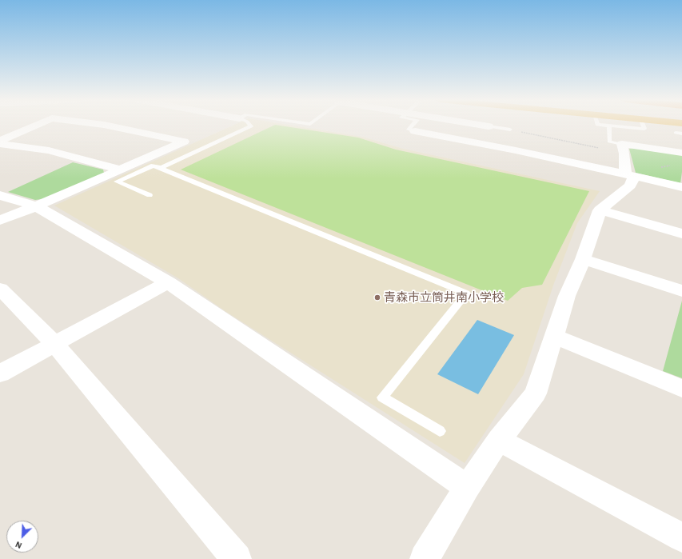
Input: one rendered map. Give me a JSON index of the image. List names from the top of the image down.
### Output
{
  "places": ["青森市立筒井南小学校"],
  "north": "bottom left"
}
